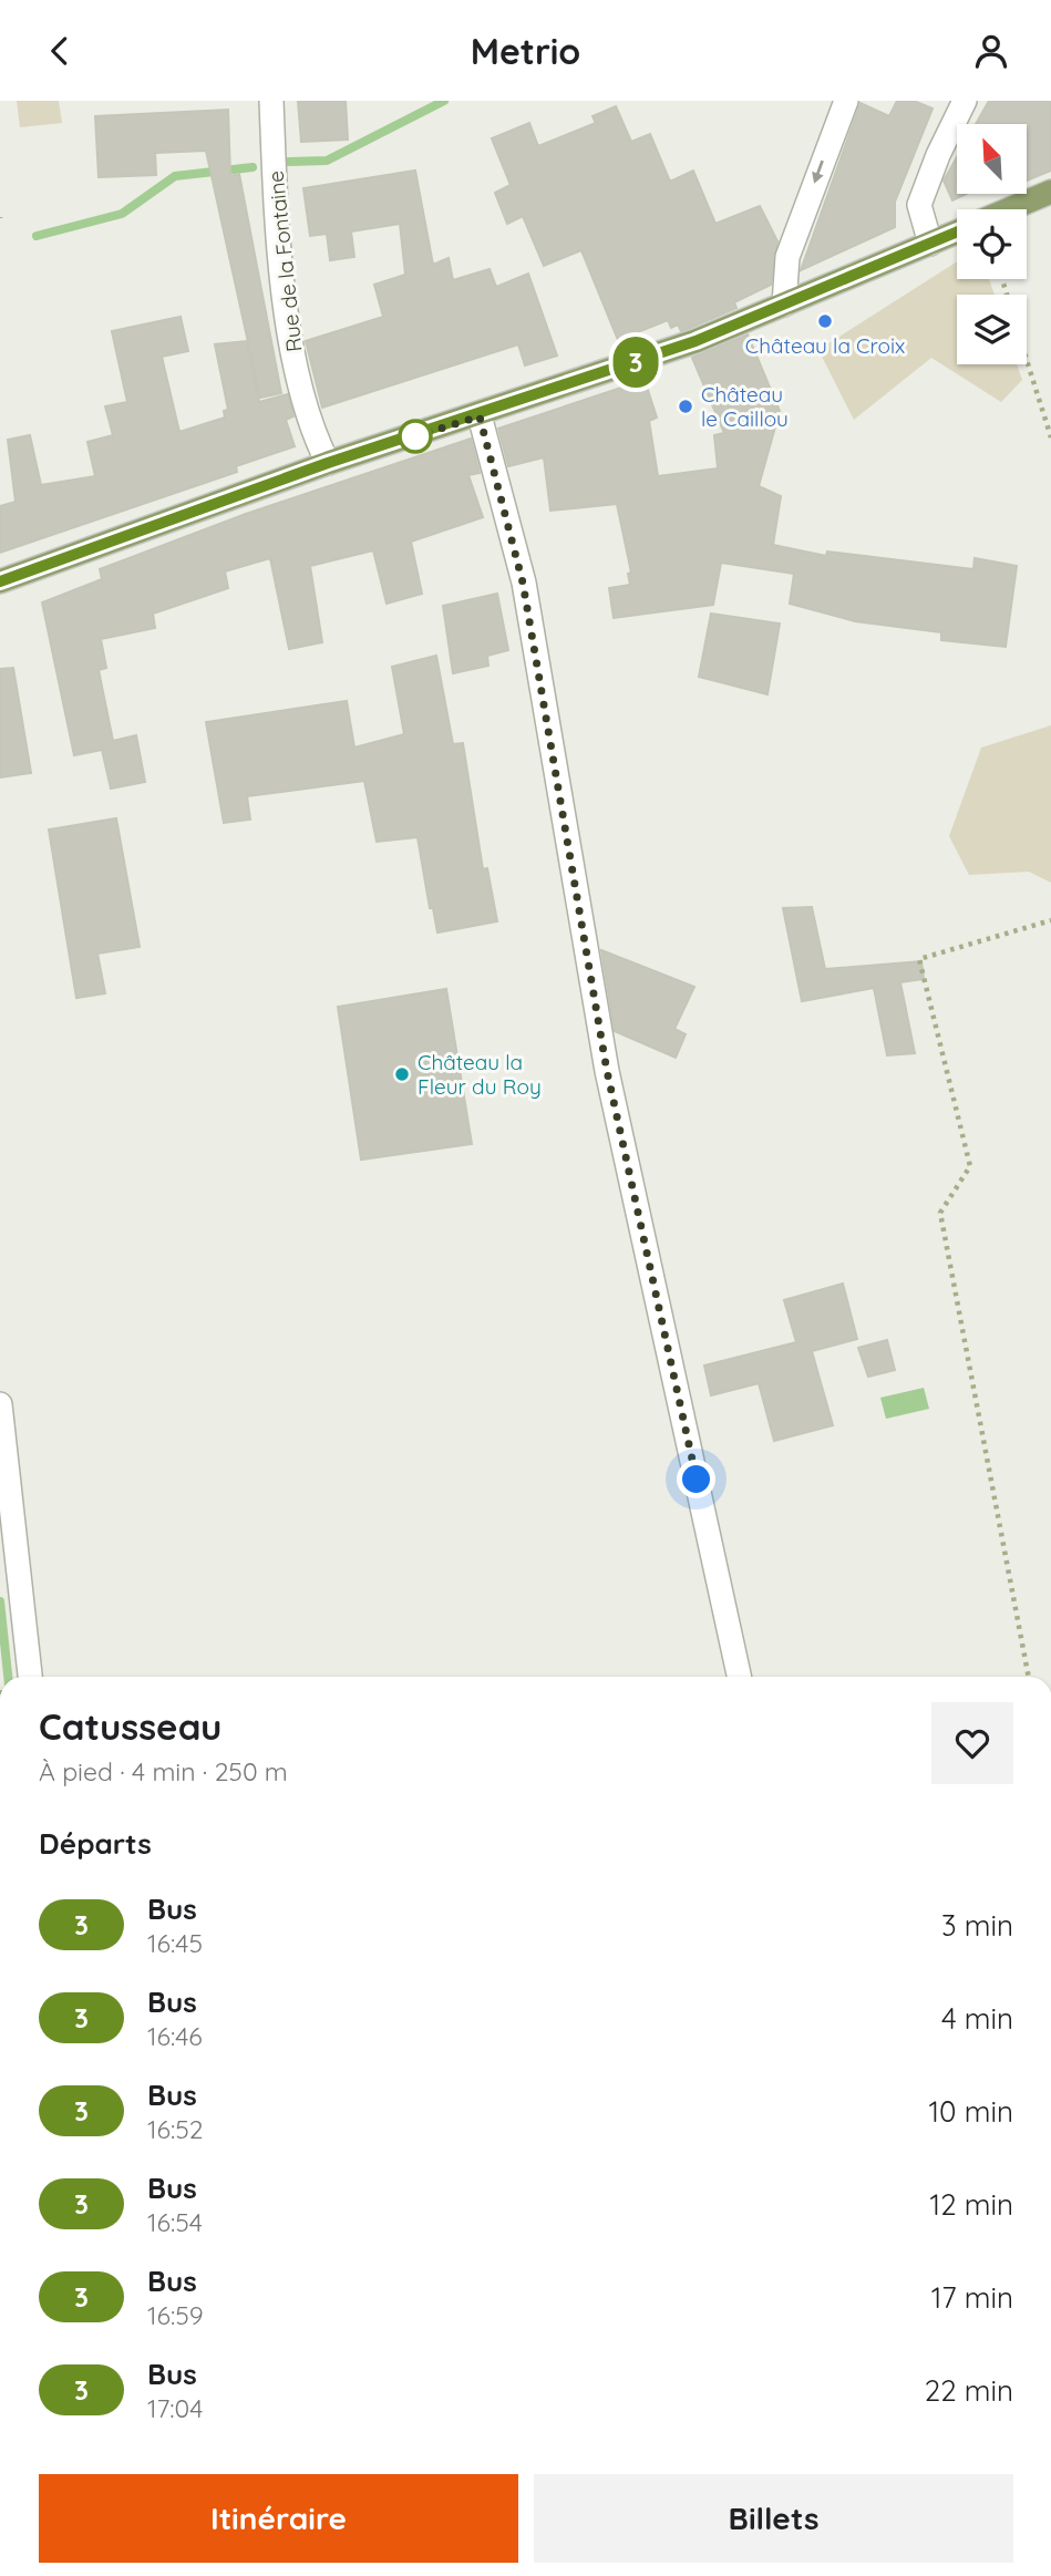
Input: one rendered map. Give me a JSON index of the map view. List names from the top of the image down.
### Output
{
  "streets": {
    "street": ["Rue de la Fontaine"]
  },
  "places": ["Château la Croix", "Château le Caillou", "Château la Fleur du Roy"],
  "lines": ["bus line 3"],
  "north": "top left",
  "page": {
    "header": "Metrio",
    "on_map": "3",
    "heading": [
      ["Catusseau", "À pied · 4 min · 250 m"],
      "Départs"
    ],
    "list": [
      {
        "mark": "3",
        "name": "Bus",
        "note": "16:45",
        "value": "3 min"
      },
      {
        "mark": "3",
        "name": "Bus",
        "note": "16:46",
        "value": "4 min"
      },
      {
        "mark": "3",
        "name": "Bus",
        "note": "16:52",
        "value": "10 min"
      },
      {
        "mark": "3",
        "name": "Bus",
        "note": "16:54",
        "value": "12 min"
      },
      {
        "mark": "3",
        "name": "Bus",
        "note": "16:59",
        "value": "17 min"
      },
      {
        "mark": "3",
        "name": "Bus",
        "note": "17:04",
        "value": "22 min"
      }
    ],
    "buttons": ["Itinéraire", "Billets"]
  }
}
